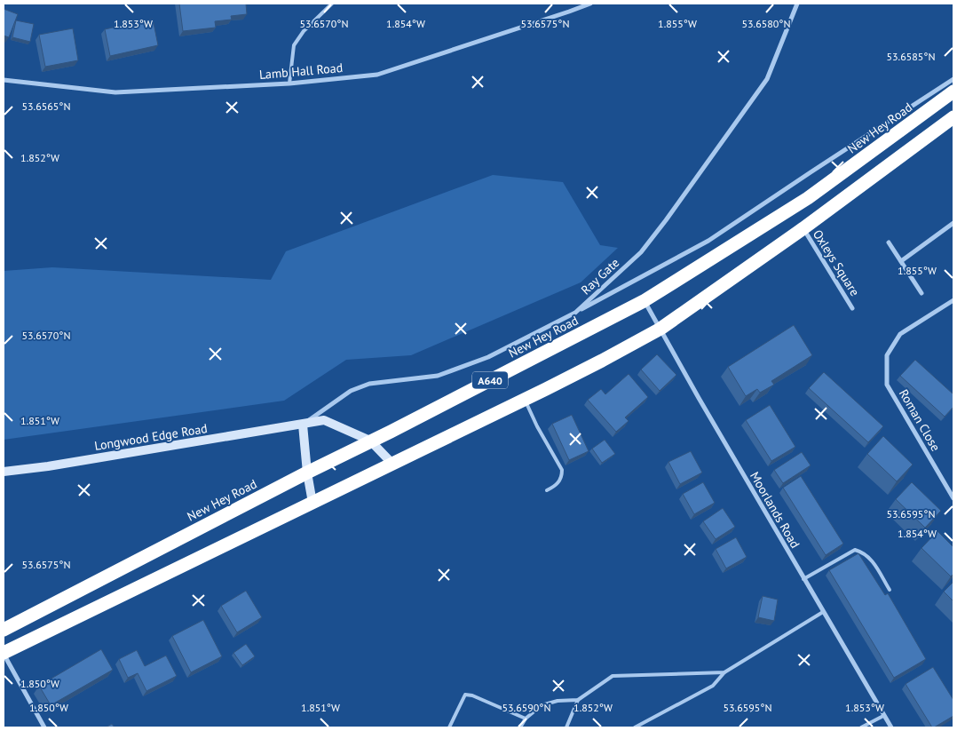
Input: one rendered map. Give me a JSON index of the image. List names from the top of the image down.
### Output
{
  "streets": {
    "highway": ["New Hey Road", "A640"],
    "street": [
      "Lamb Hall Road",
      "Oxleys Square",
      "Ray Gate",
      "Roman Close",
      "Longwood Edge Road",
      "Moorlands Road"
    ]
  },
  "crossings": [
    ["New Hey Road", "Ray Gate"],
    ["New Hey Road", "Longwood Edge Road"],
    ["New Hey Road", "Moorlands Road"],
    ["Oxleys Square", "A640"],
    ["Ray Gate", "Longwood Edge Road"],
    ["A640", "Longwood Edge Road"],
    ["A640", "Moorlands Road"]
  ],
  "coordinates": [
    "1.853°W",
    "1.854°W",
    "1.855°W",
    "53.6570°N",
    "53.6575°N",
    "53.6580°N",
    "53.6585°N",
    "53.6565°N",
    "1.852°W",
    "1.851°W",
    "53.6595°N",
    "1.850°W",
    "53.6590°N"
  ]
}
